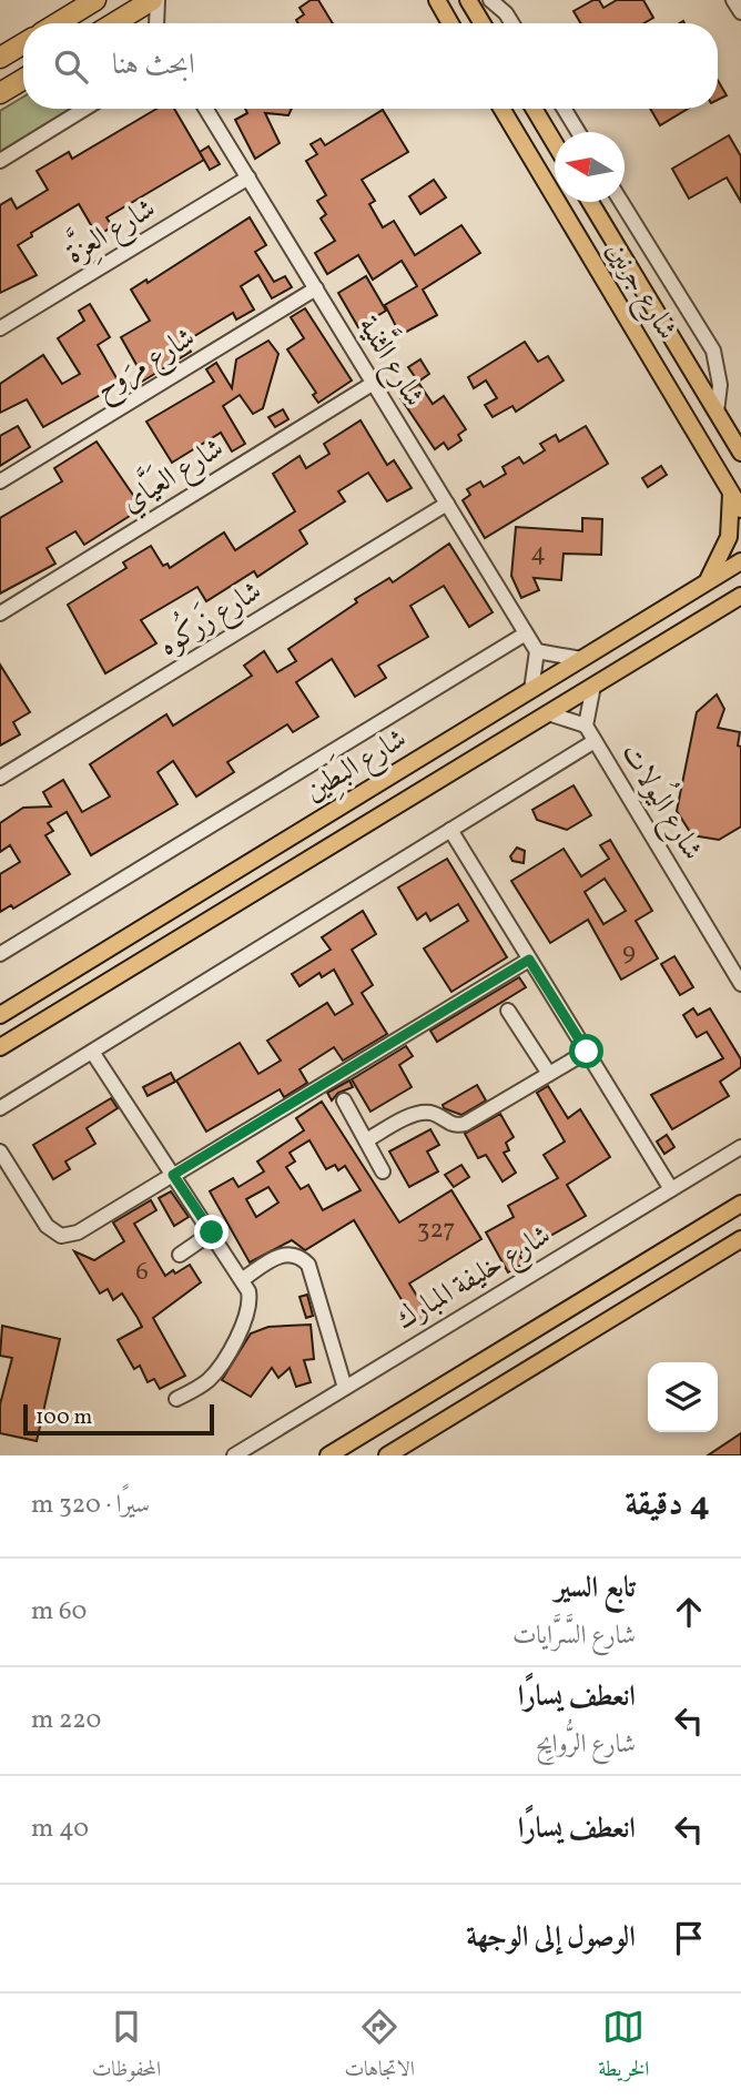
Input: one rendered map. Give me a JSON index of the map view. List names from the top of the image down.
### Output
{
  "streets": {
    "main road": ["شارع جرنين", "شارع البَطِين"],
    "street": [
      "شارع العِزَّة",
      "شارع الثَّنية",
      "شارع مرَوح",
      "شارع العَيَّاي",
      "شارع زَركُوه",
      "شارع اليُولات",
      "شارع خليفة المبارك"
    ]
  },
  "crossings": [
    ["شارع العِزَّة", "شارع الثَّنية"],
    ["شارع الثَّنية", "شارع مرَوح"],
    ["شارع الثَّنية", "شارع العَيَّاي"],
    ["شارع الثَّنية", "شارع زَركُوه"],
    ["شارع الثَّنية", "شارع البَطِين"],
    ["شارع البَطِين", "شارع اليُولات"]
  ],
  "house_numbers": [
    "4",
    "9",
    "327",
    "6"
  ],
  "scale_bar": "100 m",
  "north": "left",
  "page": {
    "search": "ابحث هنا",
    "scale": "100 m",
    "heading": ["4 دقيقة", "سيرًا · 320 m"],
    "list": [
      ["تابع السير", "شارع السَّرَّايات", "60 m"],
      ["انعطف يسارًا", "شارع الرُّوايِح", "220 m"],
      ["انعطف يسارًا", "40 m"],
      "الوصول إلى الوجهة"
    ],
    "nav": ["الخريطة", "الاتجاهات", "المحفوظات"]
  }
}
